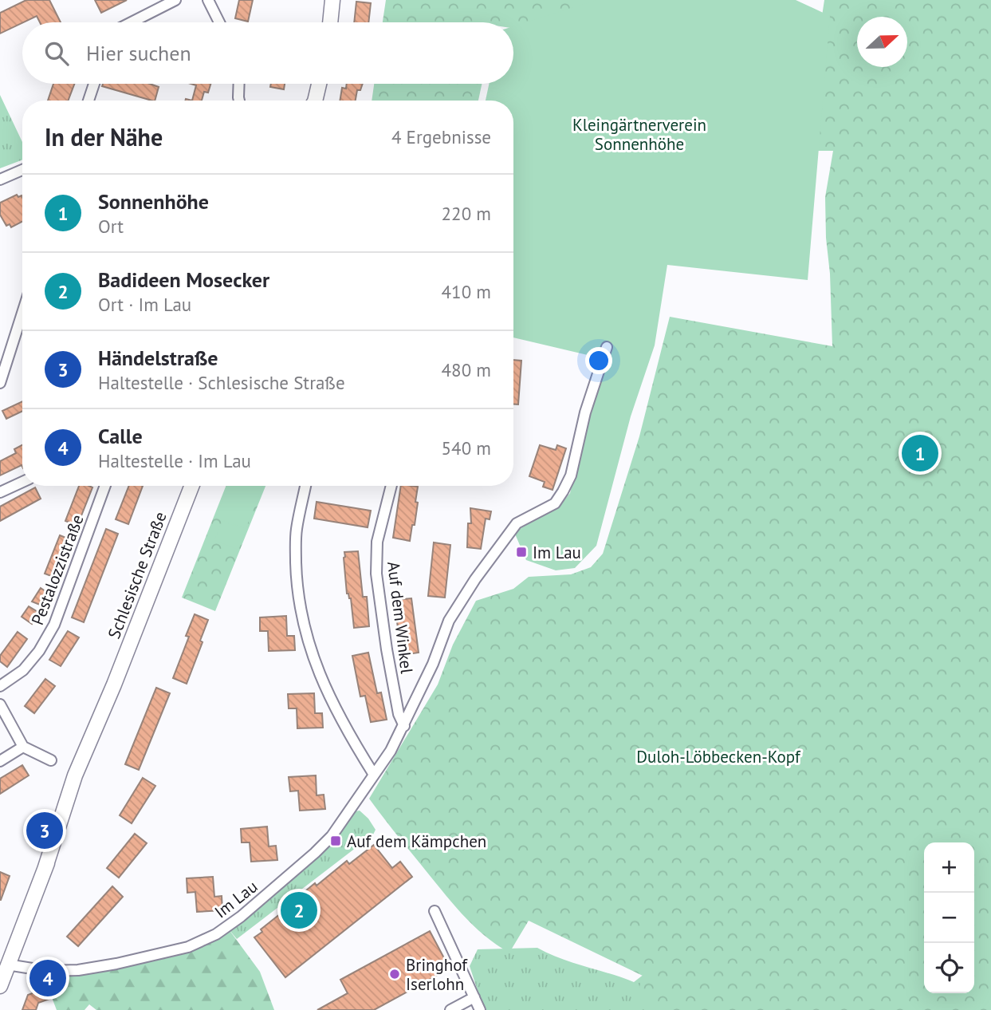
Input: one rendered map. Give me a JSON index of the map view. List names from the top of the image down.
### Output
{
  "streets": {
    "main road": ["Schlesische Straße"],
    "street": ["Pestalozzistraße", "Auf dem Winkel", "Im Lau"]
  },
  "crossings": [
    ["Schlesische Straße", "Im Lau"],
    ["Auf dem Winkel", "Im Lau"]
  ],
  "parks": ["Kleingärtnerverein Sonnenhöhe", "Duloh-Löbbecken-Kopf"],
  "places": {
    "transit": ["Im Lau", "Auf dem Kämpchen"],
    "other": ["Bringhof Iserlohn"]
  },
  "north": "right",
  "page": {
    "search": "Hier suchen",
    "heading": ["In der Nähe", "4 Ergebnisse"],
    "list": [
      {
        "mark": "1",
        "name": "Sonnenhöhe",
        "note": "Ort",
        "value": "220 m"
      },
      {
        "mark": "2",
        "name": "Badideen Mosecker",
        "note": "Ort · Im Lau",
        "value": "410 m"
      },
      {
        "mark": "3",
        "name": "Händelstraße",
        "note": "Haltestelle · Schlesische Straße",
        "value": "480 m"
      },
      {
        "mark": "4",
        "name": "Calle",
        "note": "Haltestelle · Im Lau",
        "value": "540 m"
      }
    ],
    "pins": [
      "1",
      "3",
      "2",
      "4"
    ],
    "map_buttons": ["+", "−"]
  }
}
